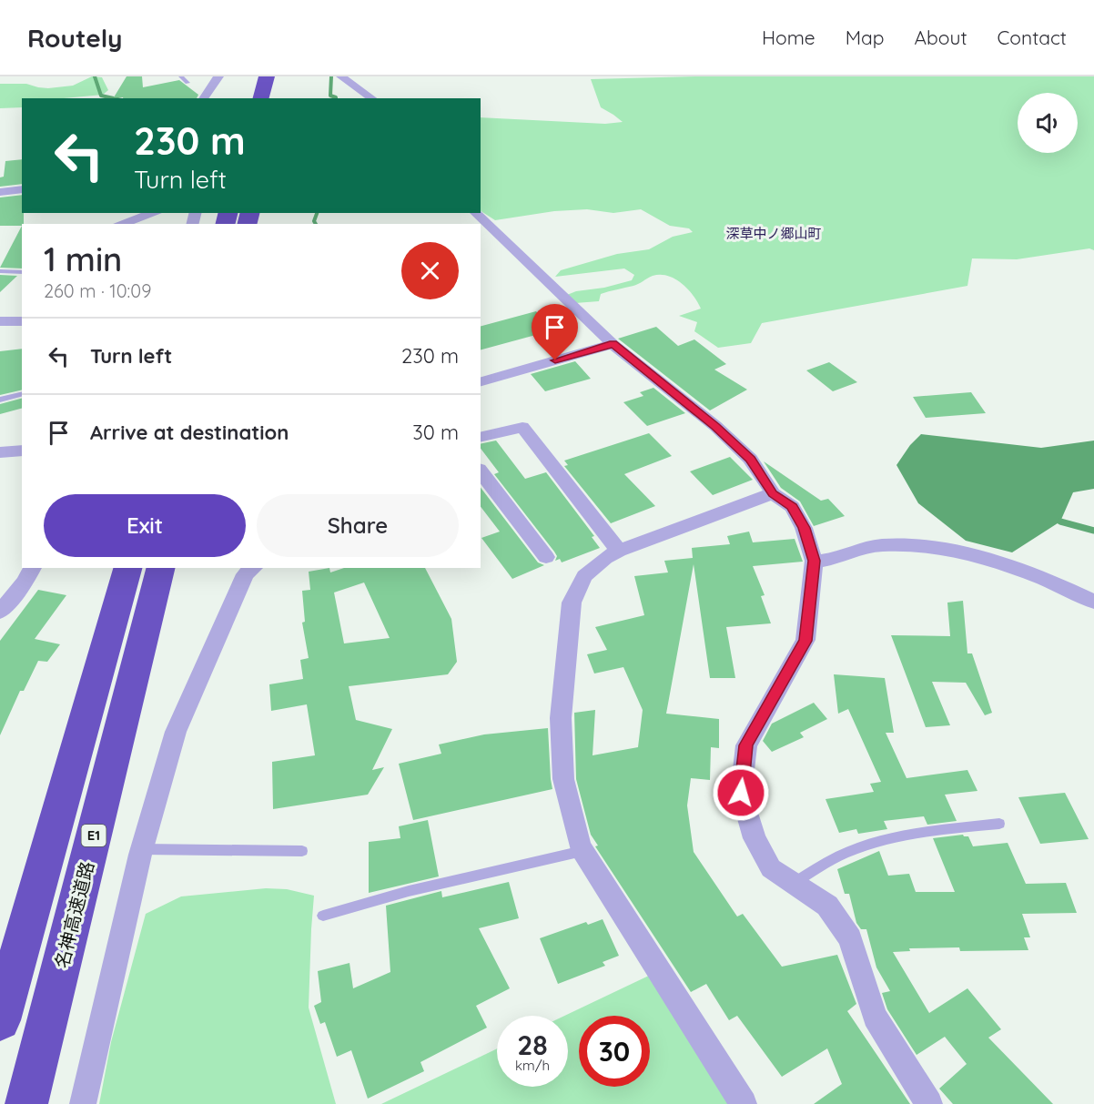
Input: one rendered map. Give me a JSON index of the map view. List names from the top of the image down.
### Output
{
  "streets": {
    "highway": ["E1", "名神高速道路"]
  },
  "districts": ["深草中ノ郷山町"],
  "page": {
    "header": "Routely",
    "nav": [
      "Home",
      "Map",
      "About",
      "Contact"
    ],
    "turn": ["230 m", "Turn left"],
    "heading": ["1 min", "260 m · 10:09"],
    "list": [
      {
        "name": "Turn left",
        "value": "230 m"
      },
      {
        "name": "Arrive at destination",
        "value": "30 m"
      }
    ],
    "buttons": ["Exit", "Share"],
    "speed": "28 km/h",
    "limit": "30"
  }
}
